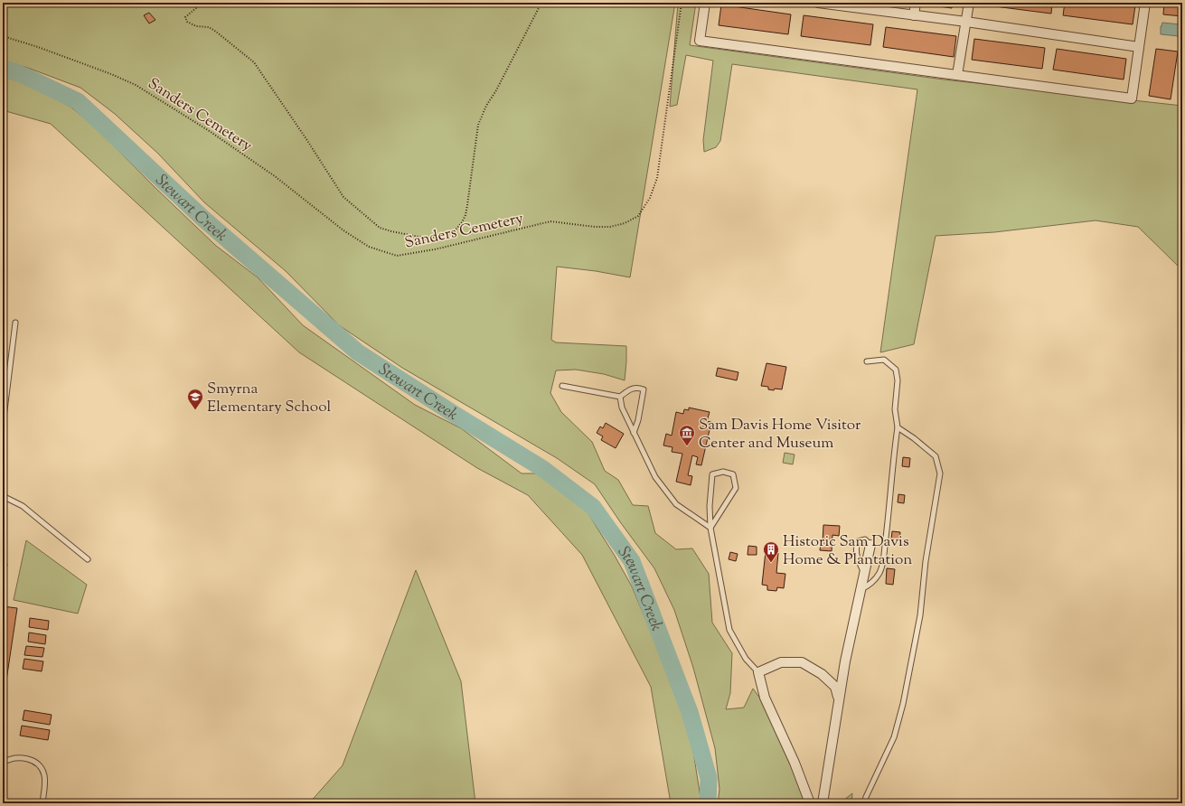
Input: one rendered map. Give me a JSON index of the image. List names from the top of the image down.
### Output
{
  "streets": {
    "path": ["Sanders Cemetery"]
  },
  "water": ["Stewart Creek"],
  "places": {
    "school or university": ["Smyrna Elementary School"],
    "museum": ["Sam Davis Home Visitor Center and Museum"],
    "building": ["Historic Sam Davis Home & Plantation"]
  }
}
